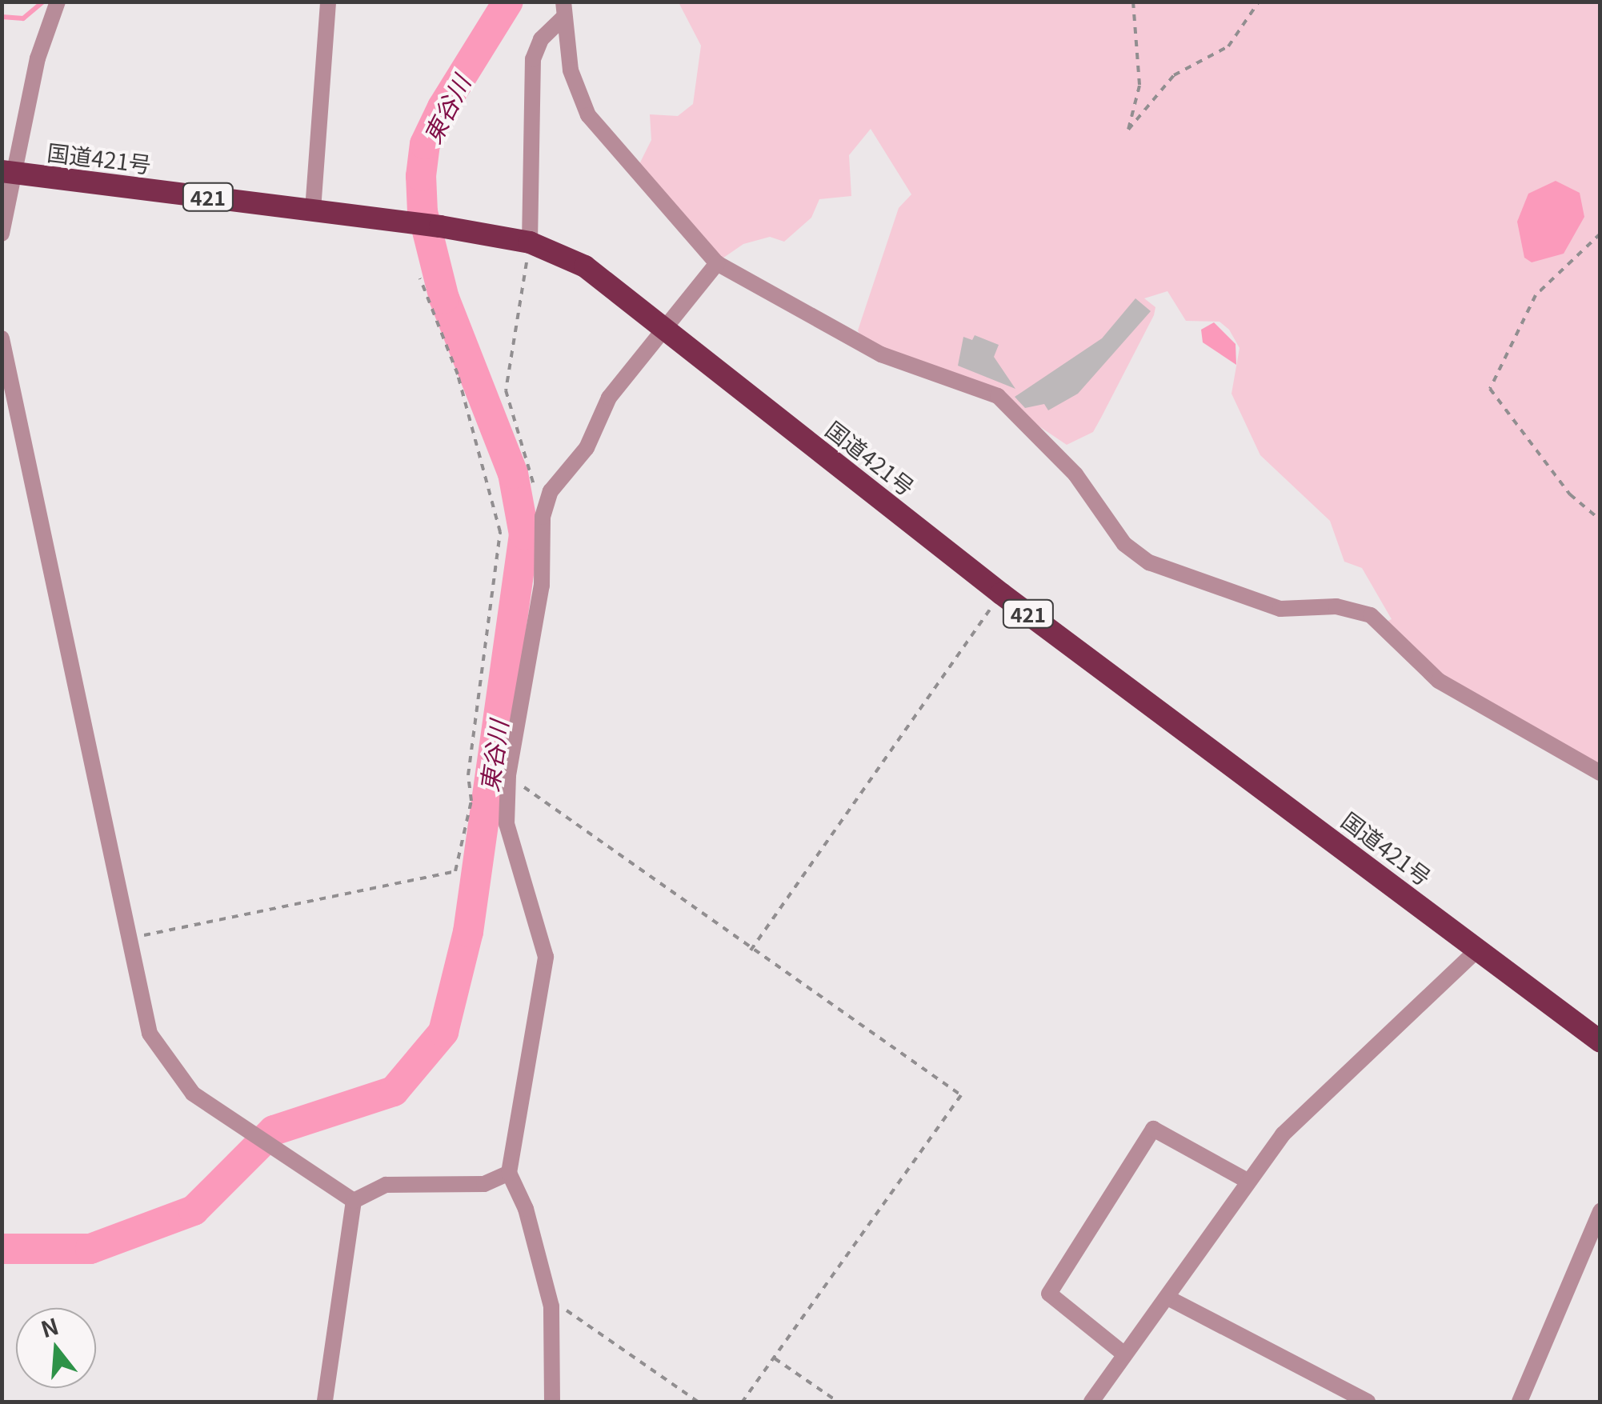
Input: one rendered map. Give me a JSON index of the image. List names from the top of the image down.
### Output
{
  "streets": {
    "highway": ["国道421号", "421"]
  },
  "water": ["東谷川"],
  "north": "top"
}
